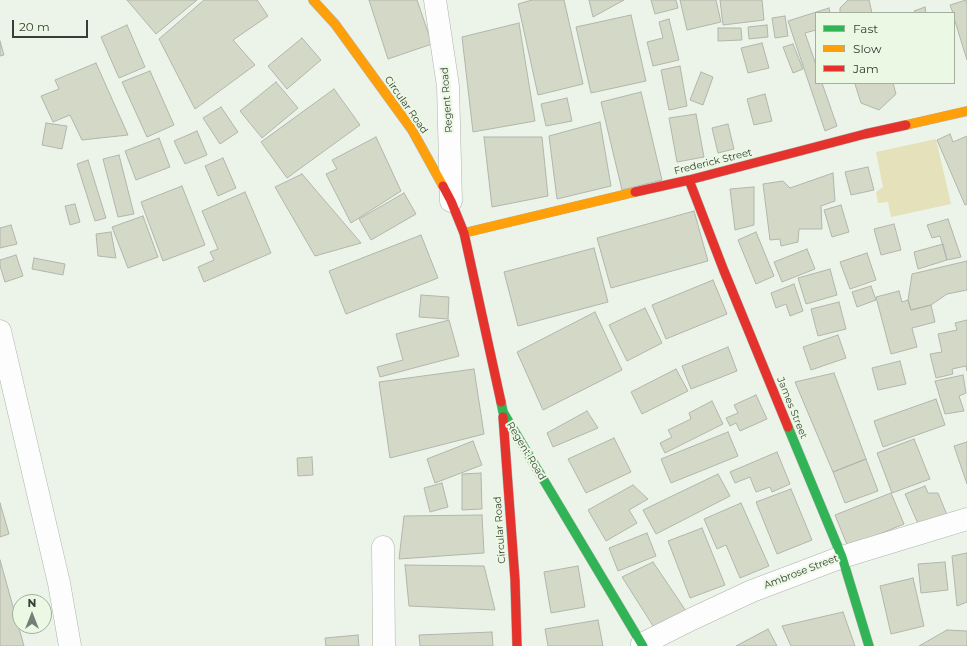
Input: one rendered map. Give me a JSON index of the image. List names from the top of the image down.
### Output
{
  "streets": {
    "street": [
      "Regent Road",
      "Circular Road",
      "Frederick Street",
      "James Street",
      "Ambrose Street"
    ]
  },
  "crossings": [
    ["Regent Road", "Circular Road"],
    ["Regent Road", "Frederick Street"],
    ["Regent Road", "Ambrose Street"],
    ["Circular Road", "Frederick Street"],
    ["Frederick Street", "James Street"],
    ["James Street", "Ambrose Street"]
  ],
  "legend": ["Fast", "Slow", "Jam"],
  "scale_bar": "20 m",
  "north": "top"
}
